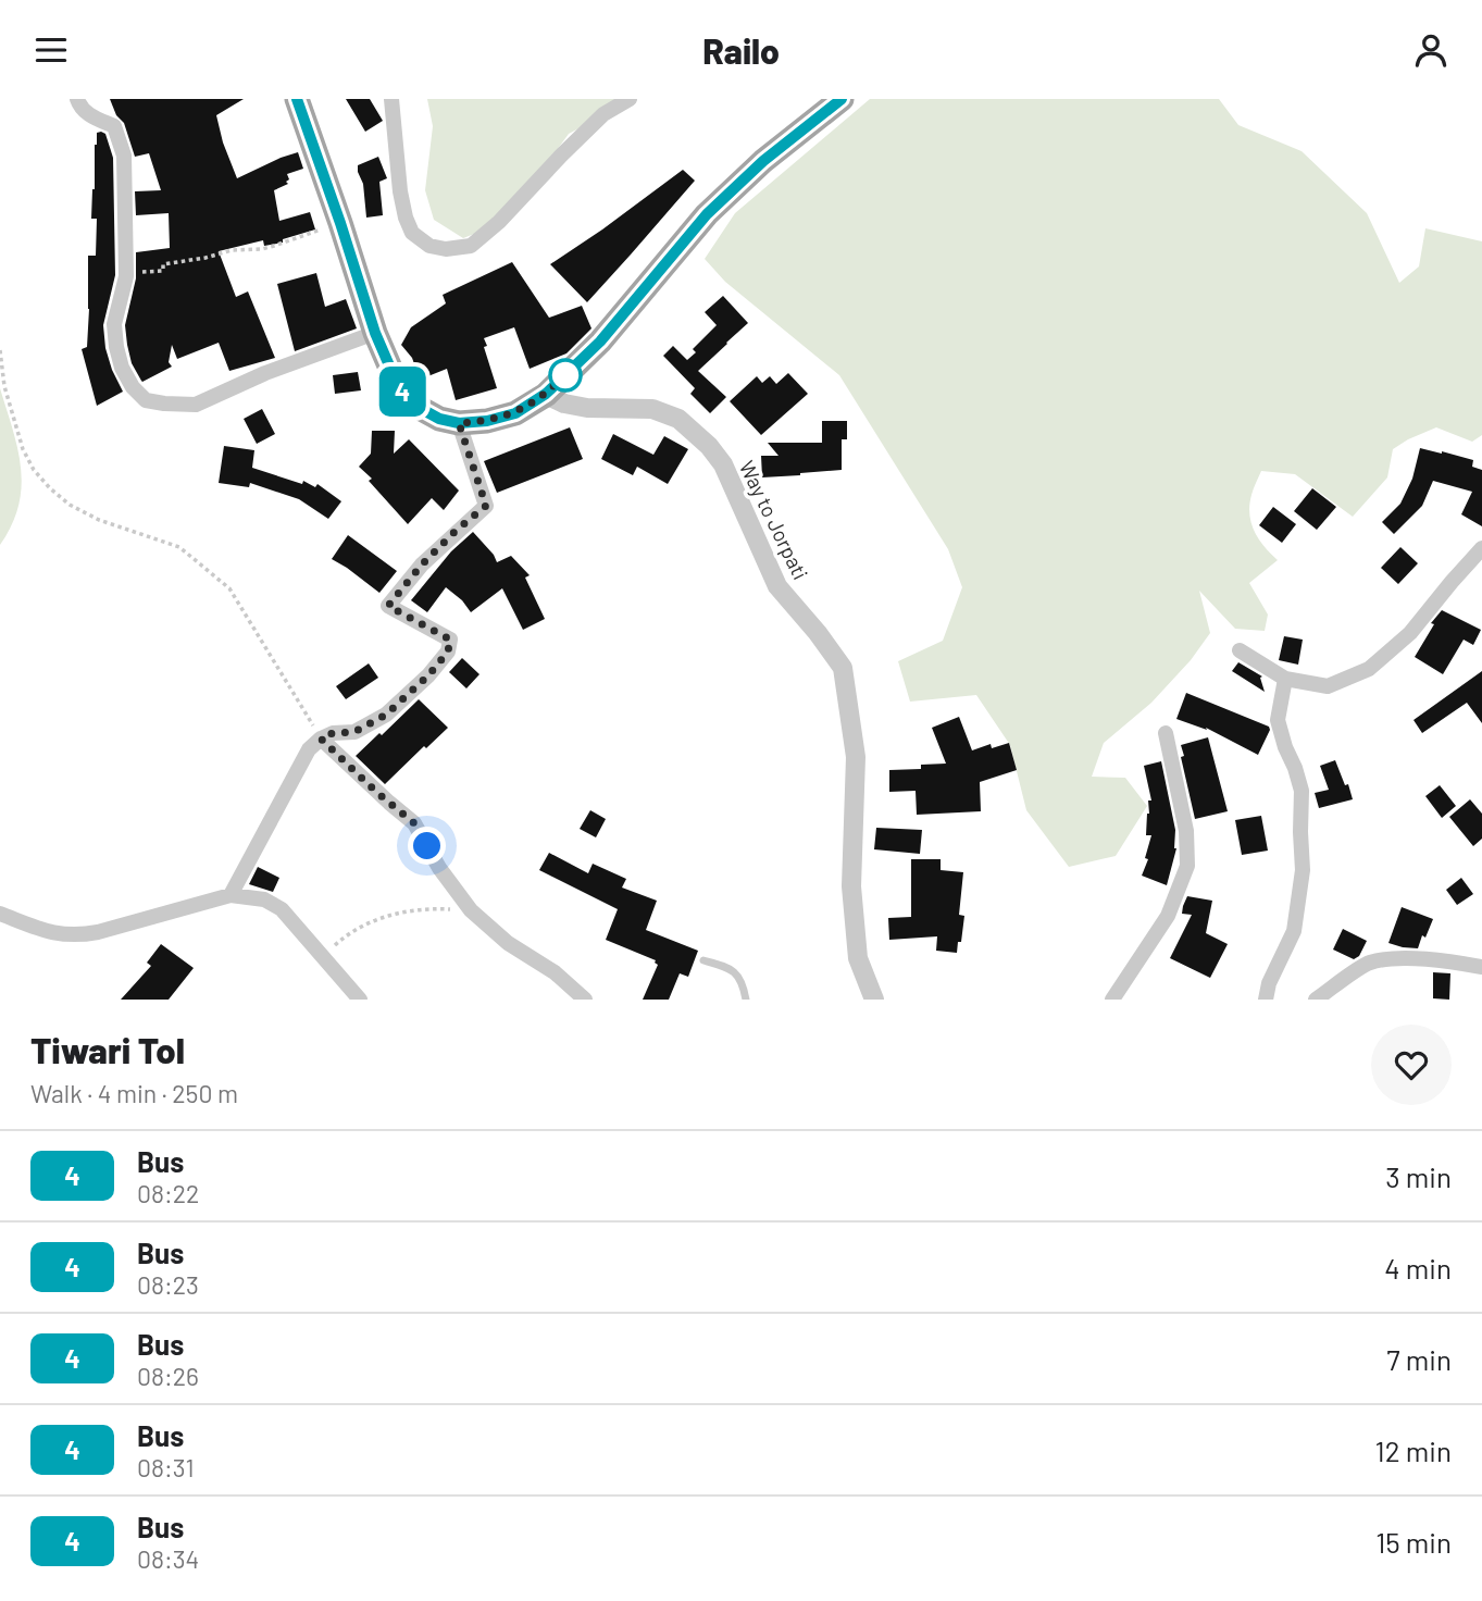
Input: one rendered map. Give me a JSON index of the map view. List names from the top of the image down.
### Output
{
  "streets": {
    "street": ["Way to Jorpati"]
  },
  "lines": ["bus line 4"],
  "page": {
    "header": "Railo",
    "on_map": "4",
    "heading": ["Tiwari Tol", "Walk · 4 min · 250 m"],
    "list": [
      {
        "mark": "4",
        "name": "Bus",
        "note": "08:22",
        "value": "3 min"
      },
      {
        "mark": "4",
        "name": "Bus",
        "note": "08:23",
        "value": "4 min"
      },
      {
        "mark": "4",
        "name": "Bus",
        "note": "08:26",
        "value": "7 min"
      },
      {
        "mark": "4",
        "name": "Bus",
        "note": "08:31",
        "value": "12 min"
      },
      {
        "mark": "4",
        "name": "Bus",
        "note": "08:34",
        "value": "15 min"
      }
    ]
  }
}
